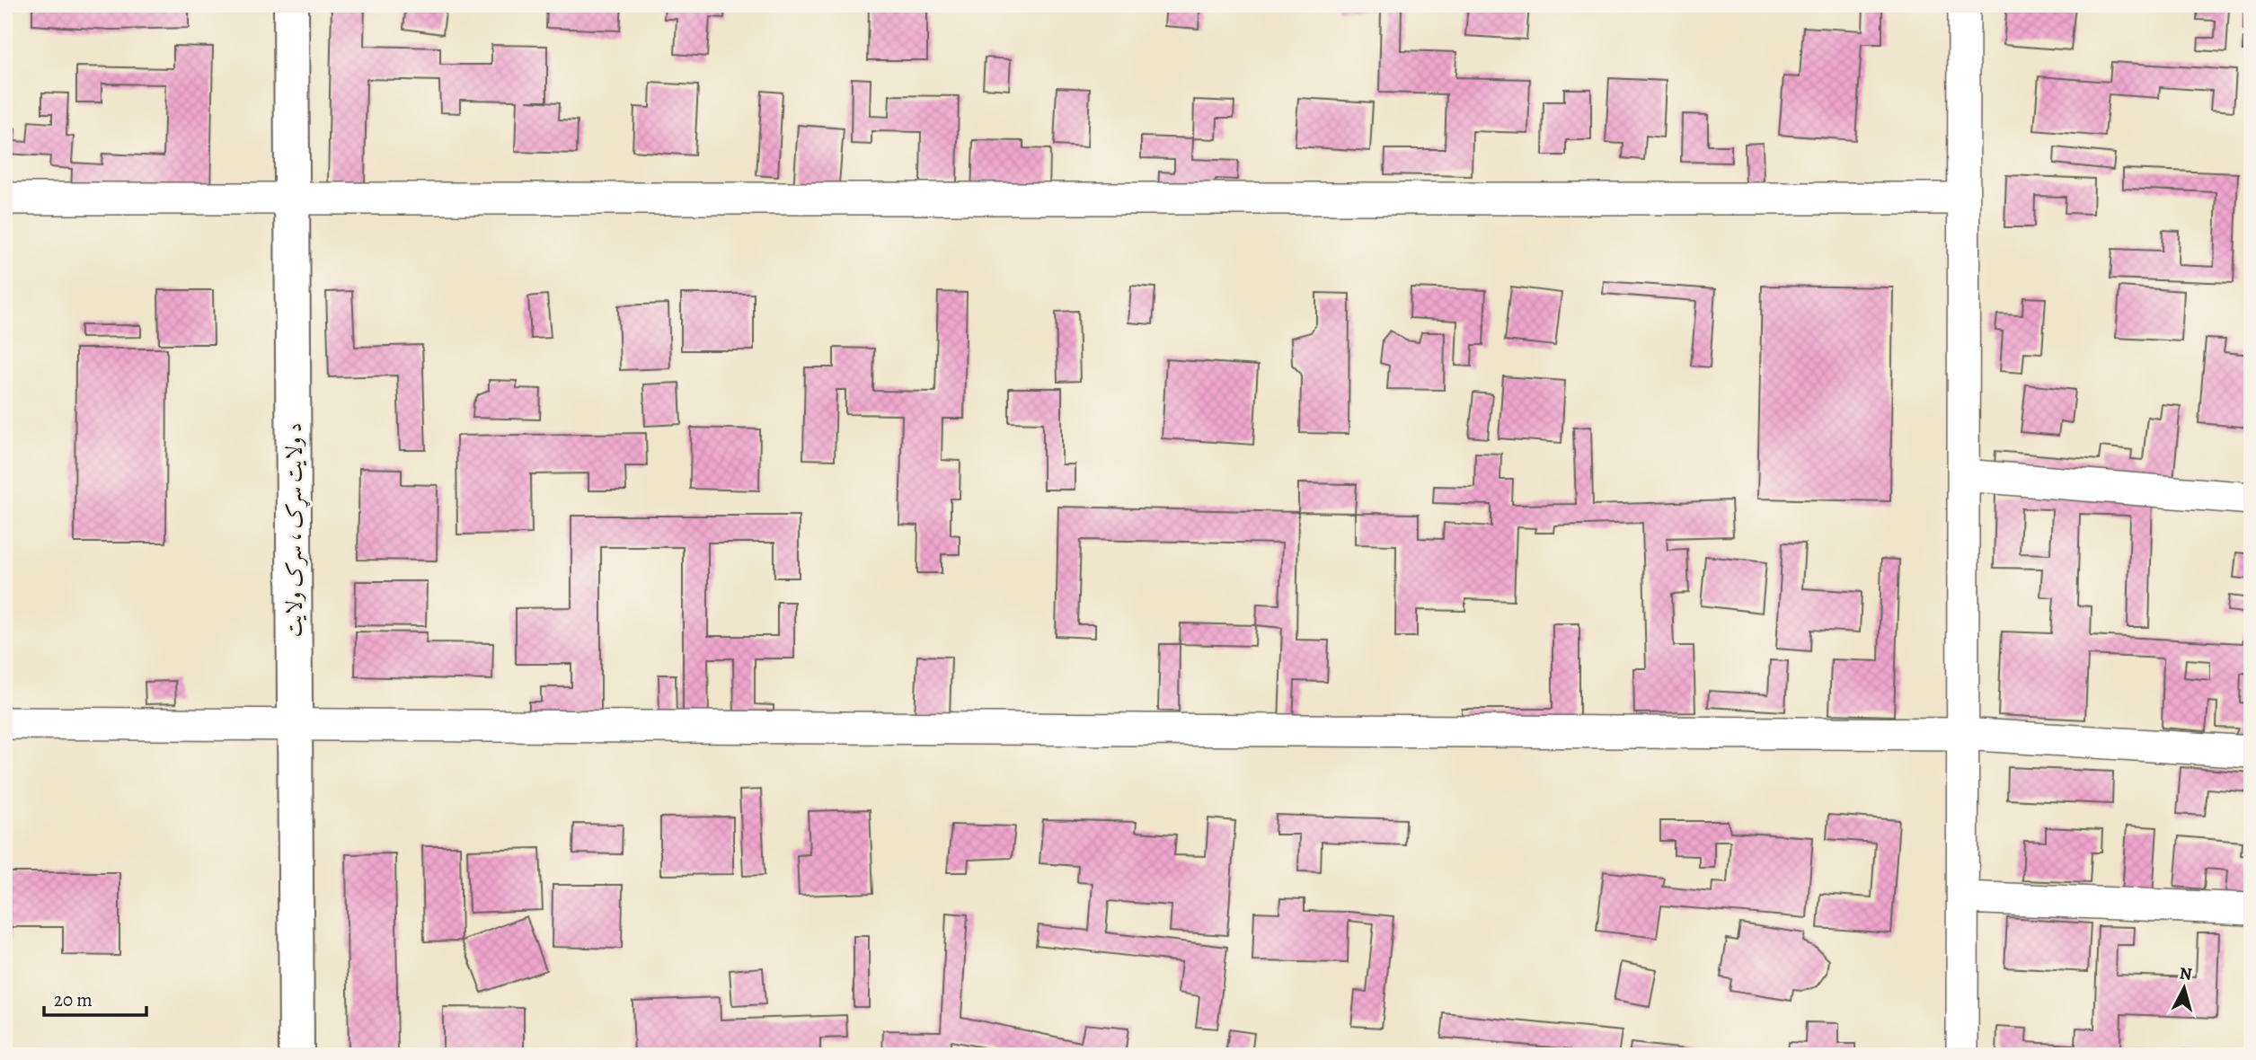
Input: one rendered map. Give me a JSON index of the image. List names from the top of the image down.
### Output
{
  "streets": {
    "main road": ["د ولایت سړک ، سرک ولایت"]
  },
  "scale_bar": "20 m",
  "north": "top"
}
